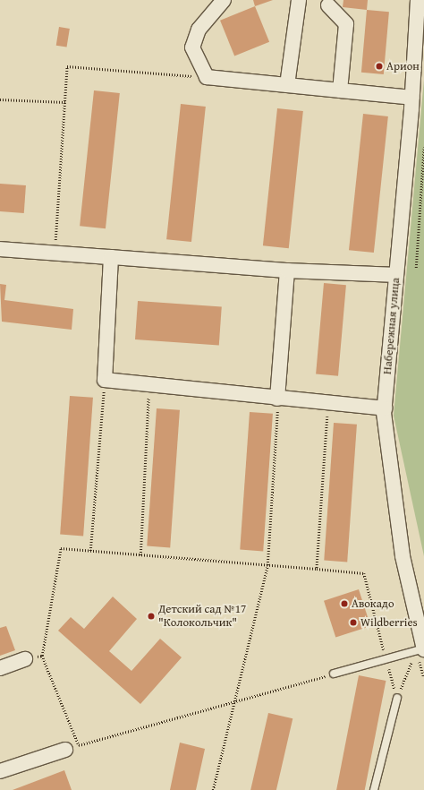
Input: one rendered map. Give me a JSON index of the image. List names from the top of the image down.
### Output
{
  "streets": {
    "street": ["Набережная улица"]
  },
  "places": [
    "Арион",
    "Авокадо",
    "Детский сад №17 \"Колокольчик\"",
    "Wildberries"
  ]
}
